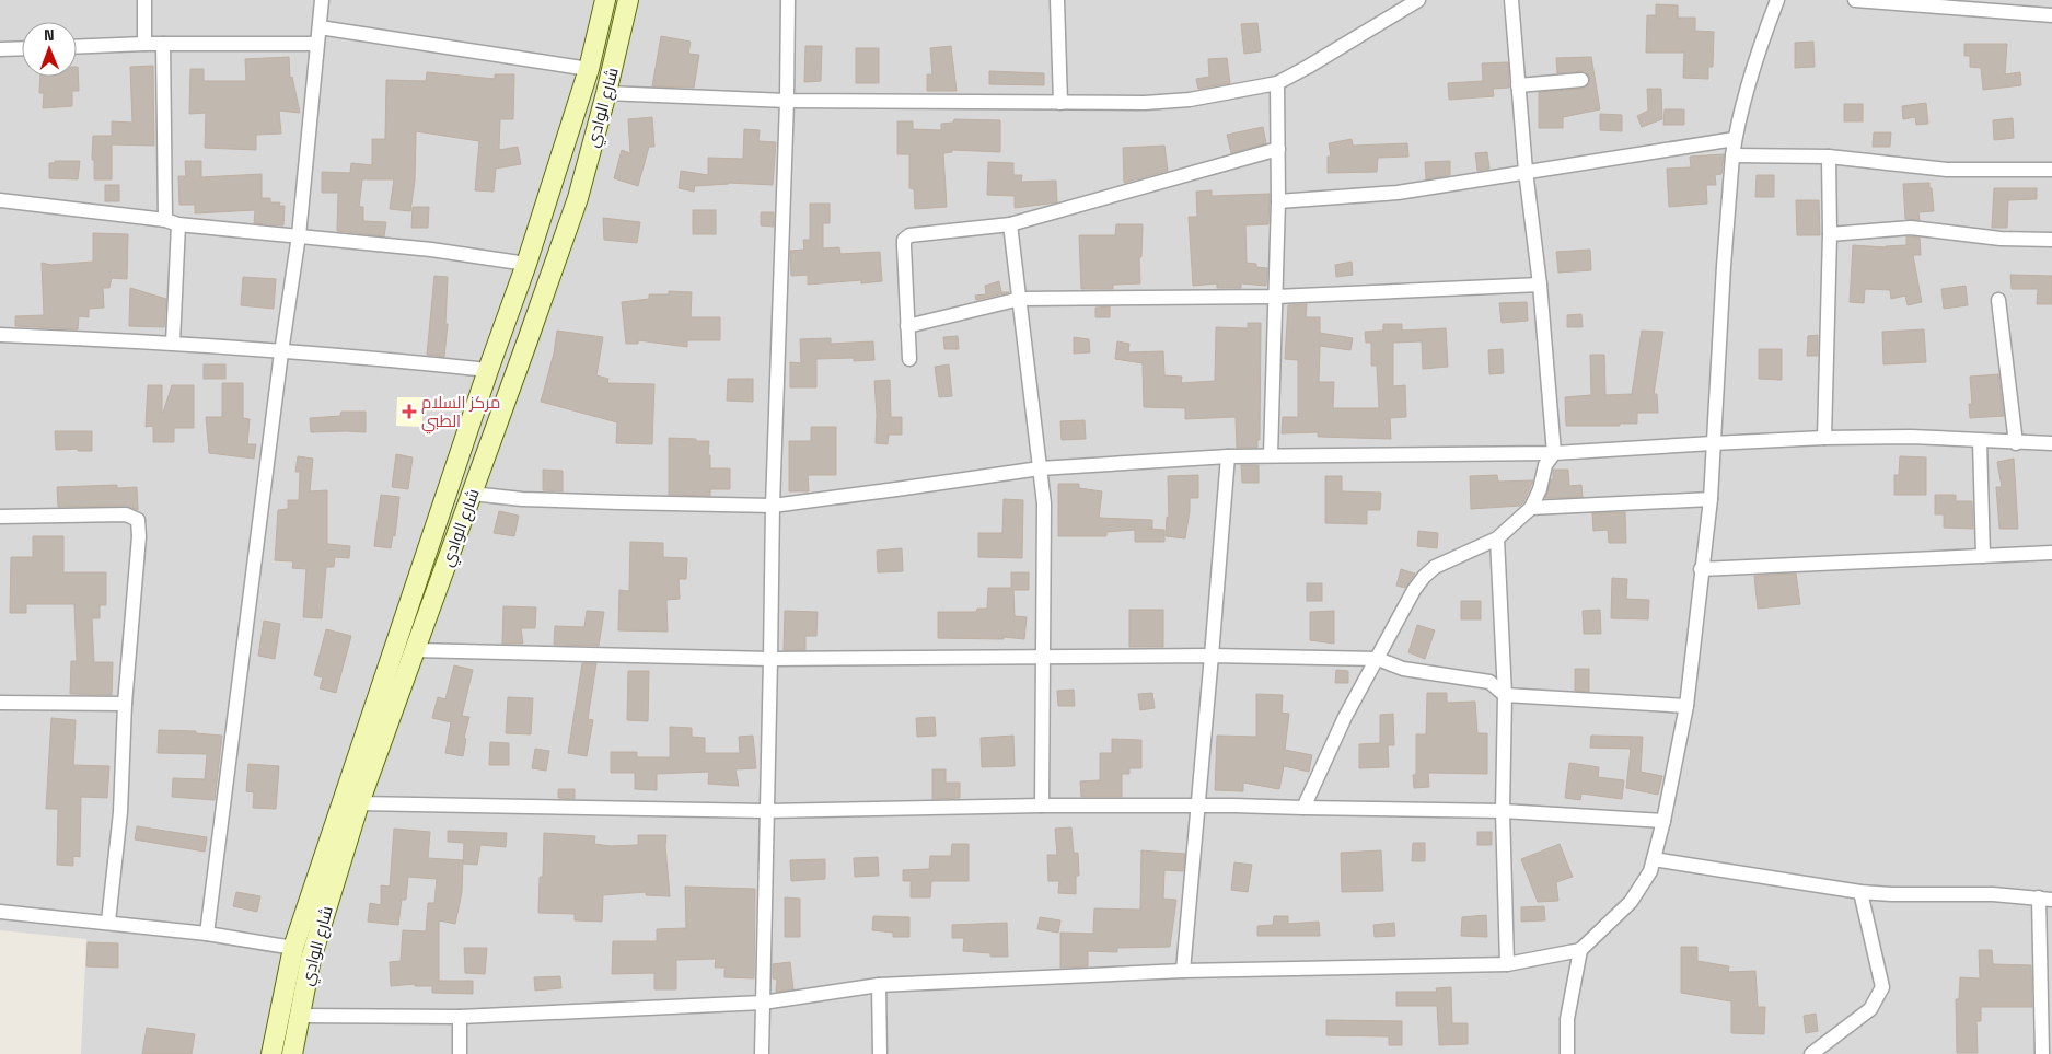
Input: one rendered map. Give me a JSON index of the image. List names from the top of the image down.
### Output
{
  "streets": {
    "main road": ["شارع الوادي"]
  },
  "places": {
    "health": ["مركز السلام الطبي"]
  },
  "north": "top"
}
